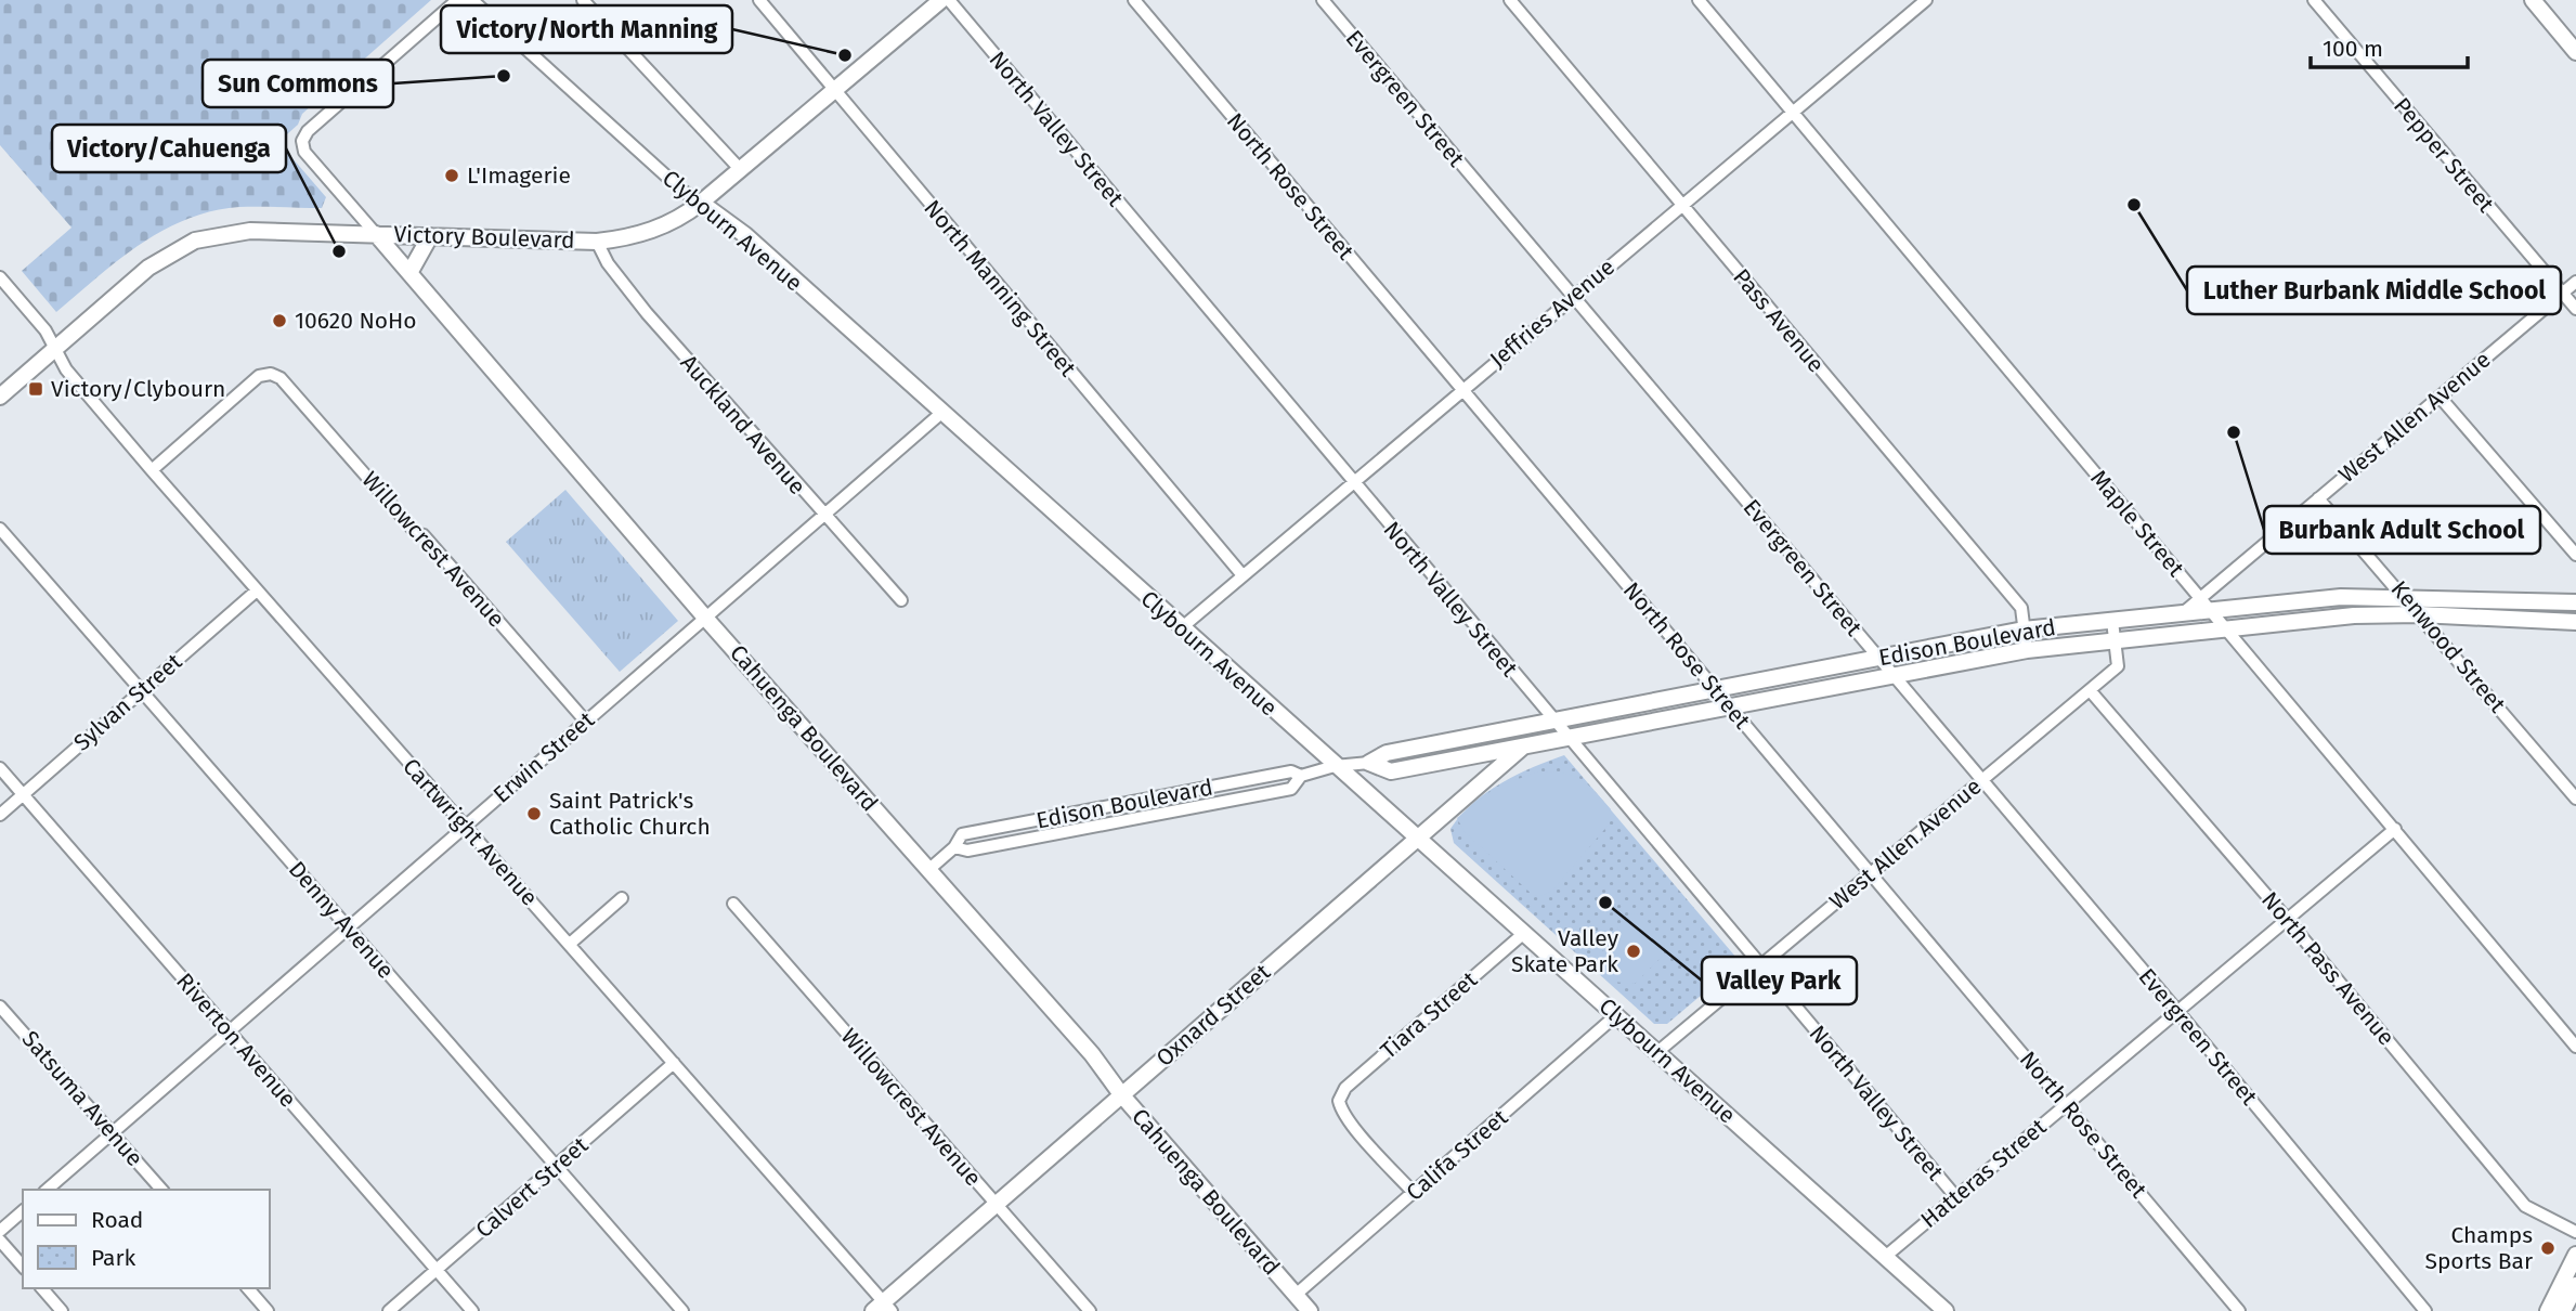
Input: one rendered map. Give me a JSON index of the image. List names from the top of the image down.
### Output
{
  "streets": {
    "main road": [
      "Clybourn Avenue",
      "Victory Boulevard",
      "Edison Boulevard",
      "Cahuenga Boulevard",
      "Oxnard Street"
    ],
    "street": [
      "Evergreen Street",
      "North Valley Street",
      "Pepper Street",
      "North Rose Street",
      "North Manning Street",
      "Jeffries Avenue",
      "Pass Avenue",
      "West Allen Avenue",
      "Auckland Avenue",
      "Maple Street",
      "Willowcrest Avenue",
      "Kenwood Street",
      "Sylvan Street",
      "Erwin Street",
      "Cartwright Avenue",
      "Denny Avenue",
      "North Pass Avenue",
      "Tiara Street",
      "Riverton Avenue",
      "Satsuma Avenue",
      "Califa Street",
      "Hatteras Street",
      "Calvert Street"
    ]
  },
  "crossings": [
    ["Evergreen Street", "Jeffries Avenue"],
    ["Evergreen Street", "West Allen Avenue"],
    ["Evergreen Street", "Edison Boulevard"],
    ["Evergreen Street", "Hatteras Street"],
    ["North Valley Street", "Jeffries Avenue"],
    ["North Valley Street", "West Allen Avenue"],
    ["North Valley Street", "Edison Boulevard"],
    ["North Valley Street", "Oxnard Street"],
    ["North Valley Street", "Hatteras Street"],
    ["Pepper Street", "West Allen Avenue"],
    ["North Rose Street", "Jeffries Avenue"],
    ["North Rose Street", "West Allen Avenue"],
    ["North Rose Street", "Edison Boulevard"],
    ["North Rose Street", "Hatteras Street"],
    ["Clybourn Avenue", "Victory Boulevard"],
    ["Clybourn Avenue", "Jeffries Avenue"],
    ["Clybourn Avenue", "West Allen Avenue"],
    ["Clybourn Avenue", "Edison Boulevard"],
    ["Clybourn Avenue", "Cahuenga Boulevard"],
    ["Clybourn Avenue", "Erwin Street"],
    ["Clybourn Avenue", "Oxnard Street"],
    ["Clybourn Avenue", "Tiara Street"],
    ["Clybourn Avenue", "Califa Street"],
    ["Clybourn Avenue", "Hatteras Street"],
    ["Victory Boulevard", "North Manning Street"],
    ["Victory Boulevard", "Auckland Avenue"],
    ["Victory Boulevard", "Cahuenga Boulevard"],
    ["Victory Boulevard", "Cartwright Avenue"],
    ["North Manning Street", "Jeffries Avenue"],
    ["Jeffries Avenue", "Pass Avenue"],
    ["Jeffries Avenue", "Maple Street"],
    ["Pass Avenue", "Edison Boulevard"],
    ["West Allen Avenue", "Maple Street"],
    ["West Allen Avenue", "Edison Boulevard"],
    ["West Allen Avenue", "Kenwood Street"],
    ["West Allen Avenue", "North Pass Avenue"],
    ["Auckland Avenue", "Erwin Street"],
    ["Maple Street", "Edison Boulevard"],
    ["Maple Street", "Hatteras Street"],
    ["Willowcrest Avenue", "Erwin Street"],
    ["Willowcrest Avenue", "Cartwright Avenue"],
    ["Willowcrest Avenue", "Oxnard Street"],
    ["Edison Boulevard", "Kenwood Street"],
    ["Edison Boulevard", "Cahuenga Boulevard"],
    ["Edison Boulevard", "Oxnard Street"],
    ["Sylvan Street", "Cartwright Avenue"],
    ["Sylvan Street", "Denny Avenue"],
    ["Sylvan Street", "Riverton Avenue"],
    ["Cahuenga Boulevard", "Erwin Street"],
    ["Cahuenga Boulevard", "Oxnard Street"],
    ["Cahuenga Boulevard", "Califa Street"],
    ["Erwin Street", "Cartwright Avenue"],
    ["Erwin Street", "Denny Avenue"],
    ["Erwin Street", "Riverton Avenue"],
    ["Erwin Street", "Satsuma Avenue"],
    ["Cartwright Avenue", "Oxnard Street"],
    ["Cartwright Avenue", "Calvert Street"],
    ["Denny Avenue", "Calvert Street"],
    ["North Pass Avenue", "Hatteras Street"],
    ["Tiara Street", "Califa Street"],
    ["Riverton Avenue", "Calvert Street"]
  ],
  "places": {
    "other": [
      "Victory/North Manning",
      "Sun Commons",
      "L'Imagerie",
      "Luther Burbank Middle School",
      "Victory/Cahuenga",
      "10620 NoHo",
      "Burbank Adult School",
      "Saint Patrick's Catholic Church",
      "Valley Park",
      "Valley Skate Park",
      "Champs Sports Bar"
    ],
    "transit": ["Victory/Clybourn"]
  },
  "legend": ["Road", "Park"],
  "scale_bar": "100 m"
}
